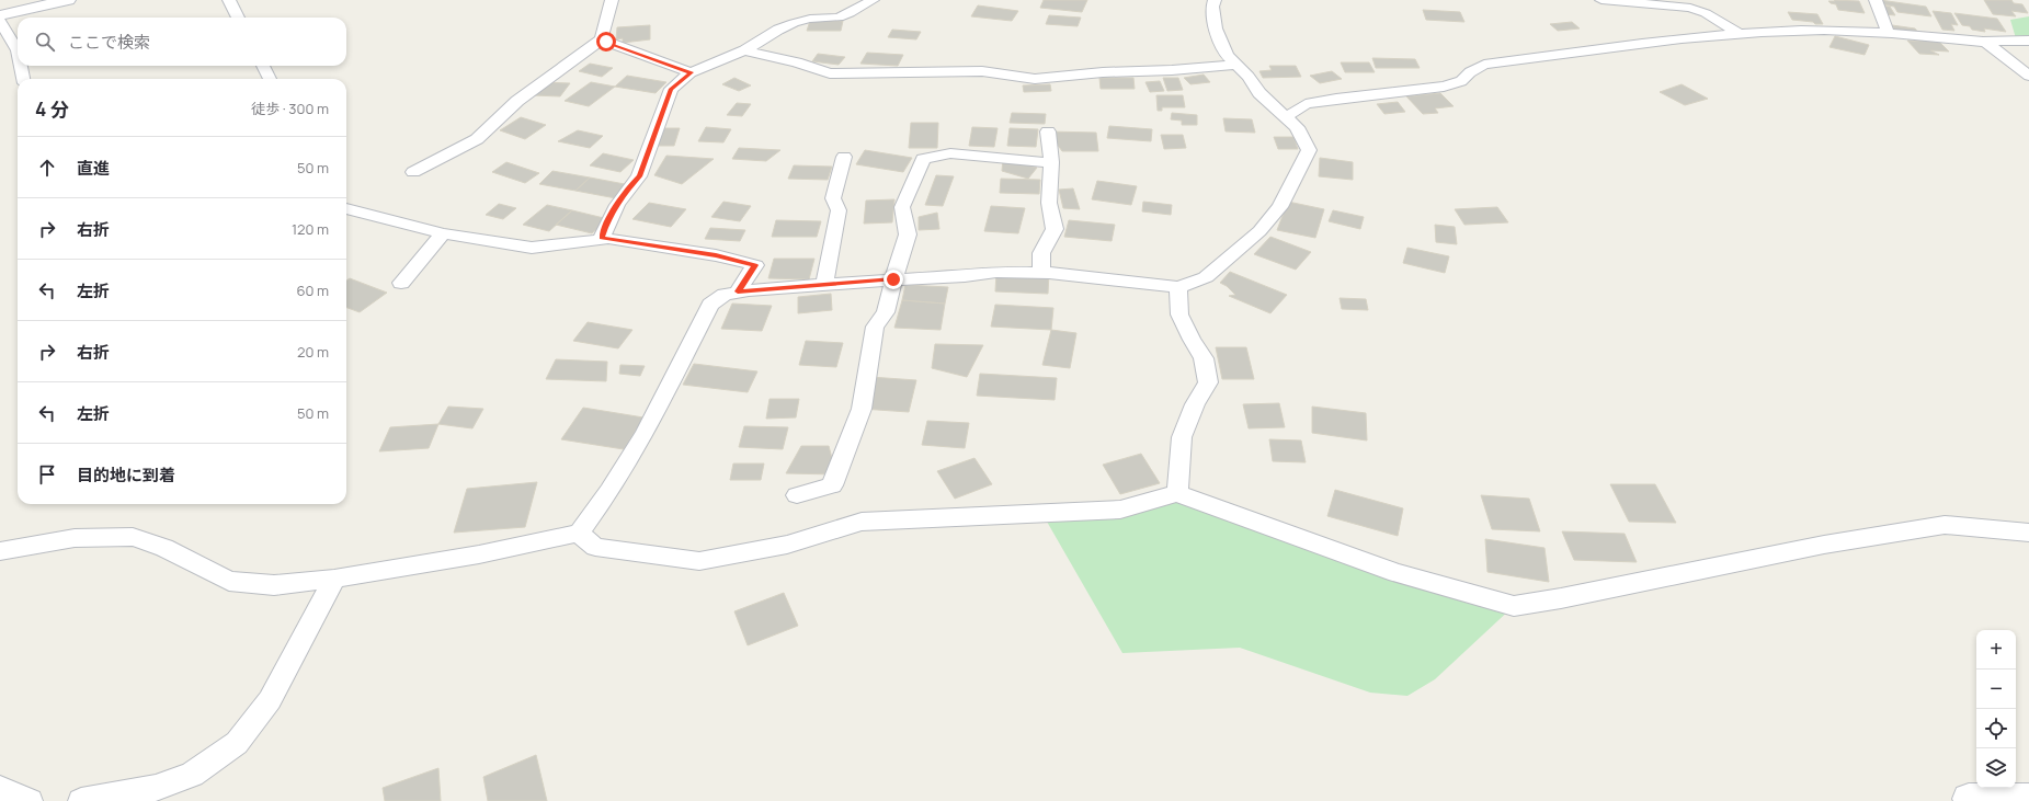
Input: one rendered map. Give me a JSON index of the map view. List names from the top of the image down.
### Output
{
  "page": {
    "search": "ここで検索",
    "heading": ["4 分", "徒歩 · 300 m"],
    "list": [
      ["直進", "50 m"],
      ["右折", "120 m"],
      ["左折", "60 m"],
      ["右折", "20 m"],
      ["左折", "50 m"],
      "目的地に到着"
    ],
    "map_buttons": ["+", "−"]
  }
}
